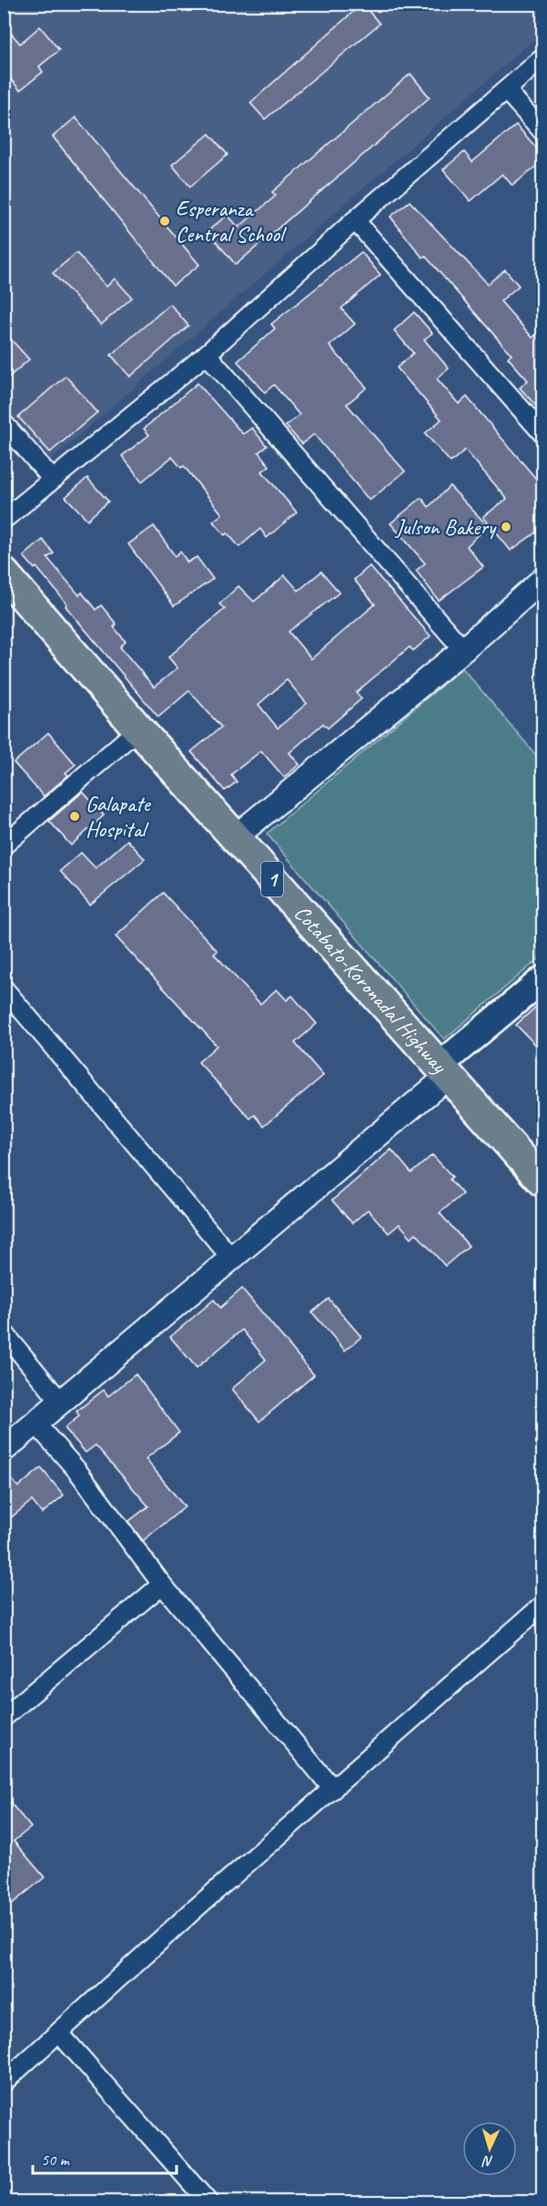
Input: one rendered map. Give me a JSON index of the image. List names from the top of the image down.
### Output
{
  "streets": {
    "highway": ["1", "Cotabato-Koronadal Highway"]
  },
  "places": ["Esperanza Central School", "Julson Bakery", "Galapate Hospital"],
  "scale_bar": "50 m",
  "north": "bottom"
}
